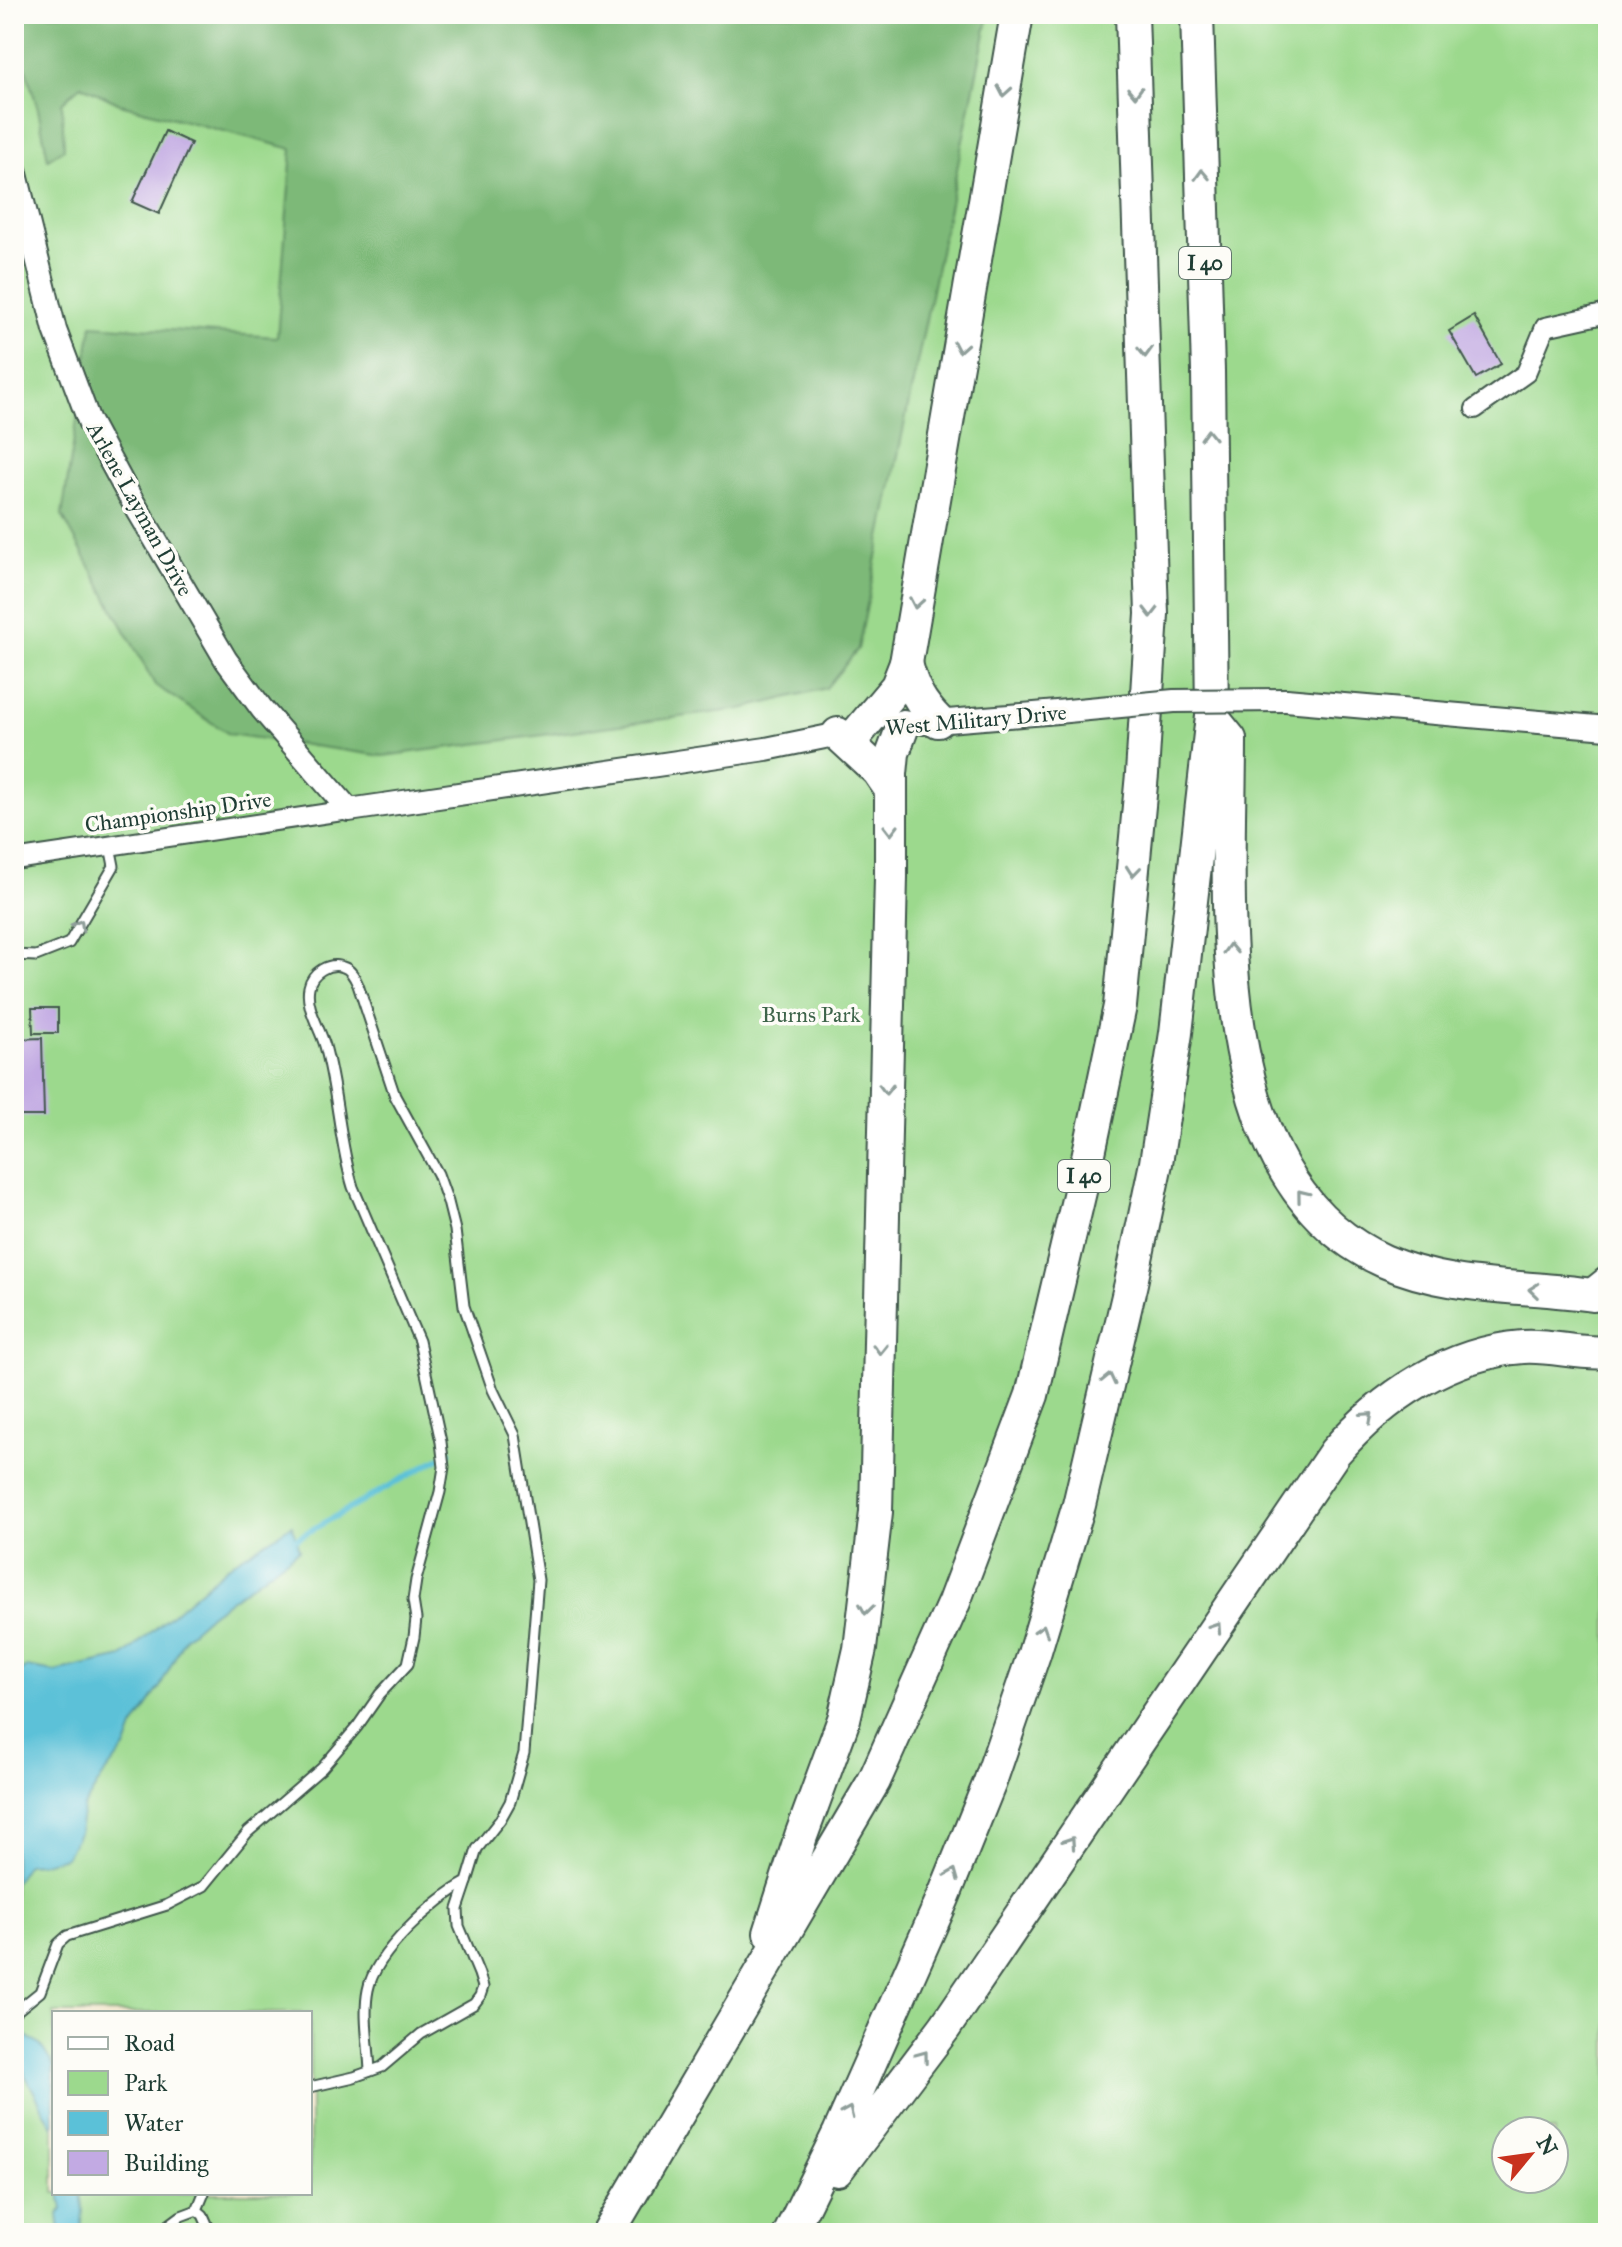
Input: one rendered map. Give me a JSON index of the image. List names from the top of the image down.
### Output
{
  "streets": {
    "highway": ["I 40"],
    "street": ["Arlene Layman Drive", "West Military Drive", "Championship Drive"]
  },
  "crossings": [
    ["Arlene Layman Drive", "West Military Drive"],
    ["Arlene Layman Drive", "Championship Drive"],
    ["West Military Drive", "Championship Drive"]
  ],
  "parks": ["Burns Park"],
  "legend": [
    "Road",
    "Park",
    "Water",
    "Building"
  ],
  "north": "top right"
}
